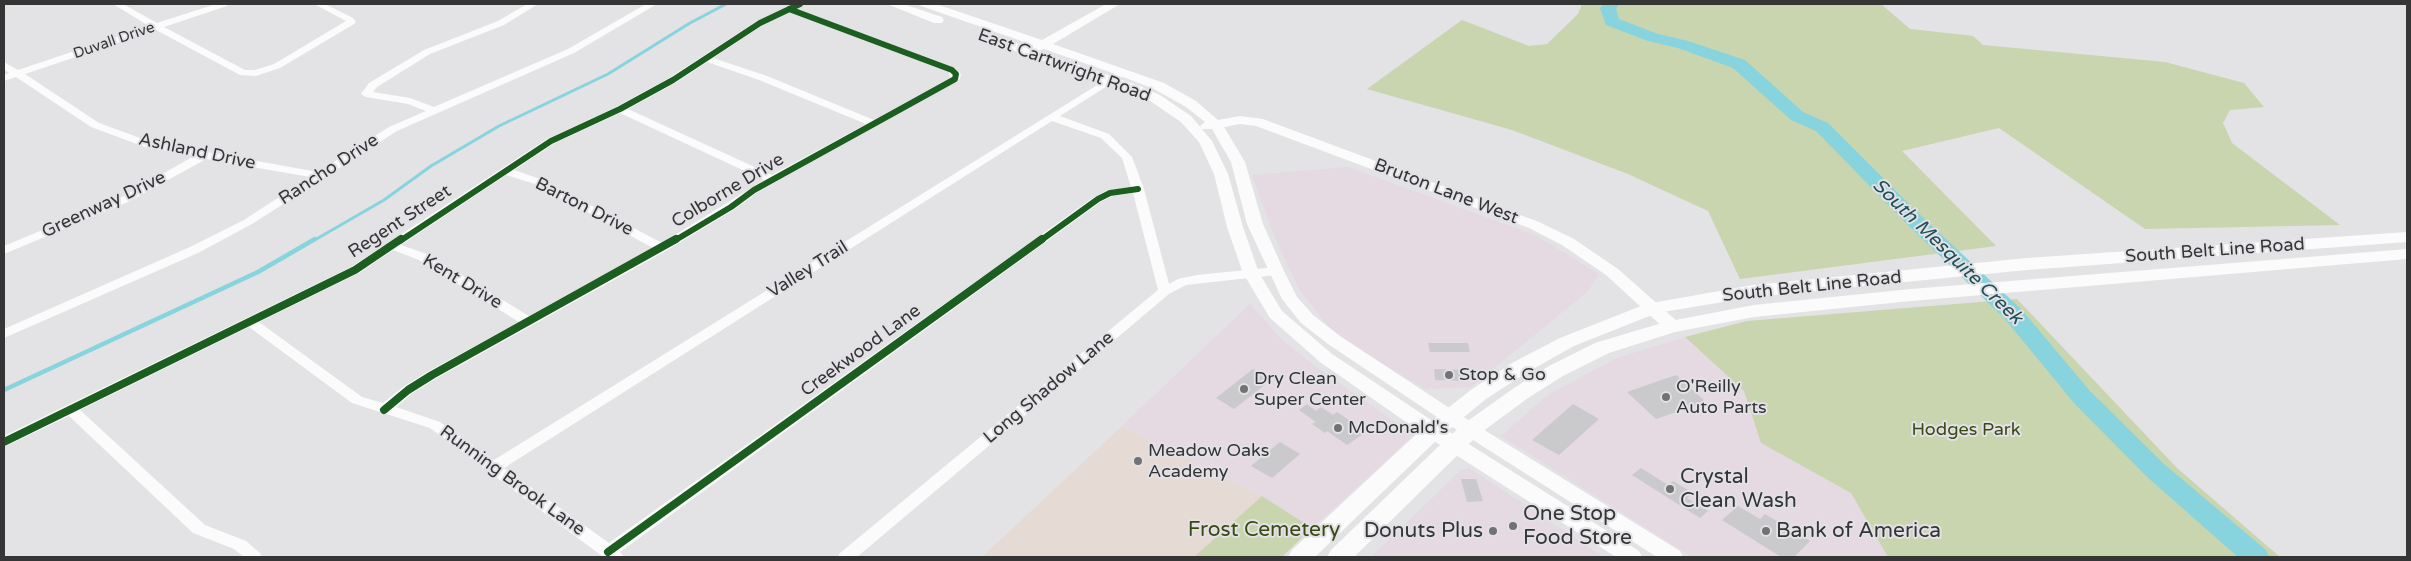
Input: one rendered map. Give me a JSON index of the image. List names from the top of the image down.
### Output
{
  "streets": {
    "main road": ["East Cartwright Road", "Bruton Lane West", "South Belt Line Road"],
    "street": [
      "Duvall Drive",
      "Ashland Drive",
      "Rancho Drive",
      "Colborne Drive",
      "Greenway Drive",
      "Barton Drive",
      "Regent Street",
      "Valley Trail",
      "Kent Drive",
      "Creekwood Lane",
      "Long Shadow Lane",
      "Running Brook Lane"
    ]
  },
  "crossings": [
    ["Duvall Drive", "Ashland Drive"],
    ["East Cartwright Road", "Bruton Lane West"],
    ["East Cartwright Road", "South Belt Line Road"],
    ["East Cartwright Road", "Valley Trail"],
    ["East Cartwright Road", "Long Shadow Lane"],
    ["Ashland Drive", "Rancho Drive"],
    ["Ashland Drive", "Greenway Drive"],
    ["Colborne Drive", "Barton Drive"],
    ["Colborne Drive", "Regent Street"],
    ["Colborne Drive", "Kent Drive"],
    ["Colborne Drive", "Running Brook Lane"],
    ["Bruton Lane West", "South Belt Line Road"],
    ["Barton Drive", "Regent Street"],
    ["Regent Street", "Kent Drive"],
    ["Regent Street", "Running Brook Lane"],
    ["Valley Trail", "Running Brook Lane"],
    ["Creekwood Lane", "Running Brook Lane"]
  ],
  "water": ["South Mesquite Creek"],
  "parks": ["Hodges Park", "Frost Cemetery"],
  "places": [
    "Stop & Go",
    "Dry Clean Super Center",
    "O'Reilly Auto Parts",
    "McDonald's",
    "Meadow Oaks Academy",
    "Crystal Clean Wash",
    "One Stop Food Store",
    "Donuts Plus",
    "Bank of America"
  ]
}
